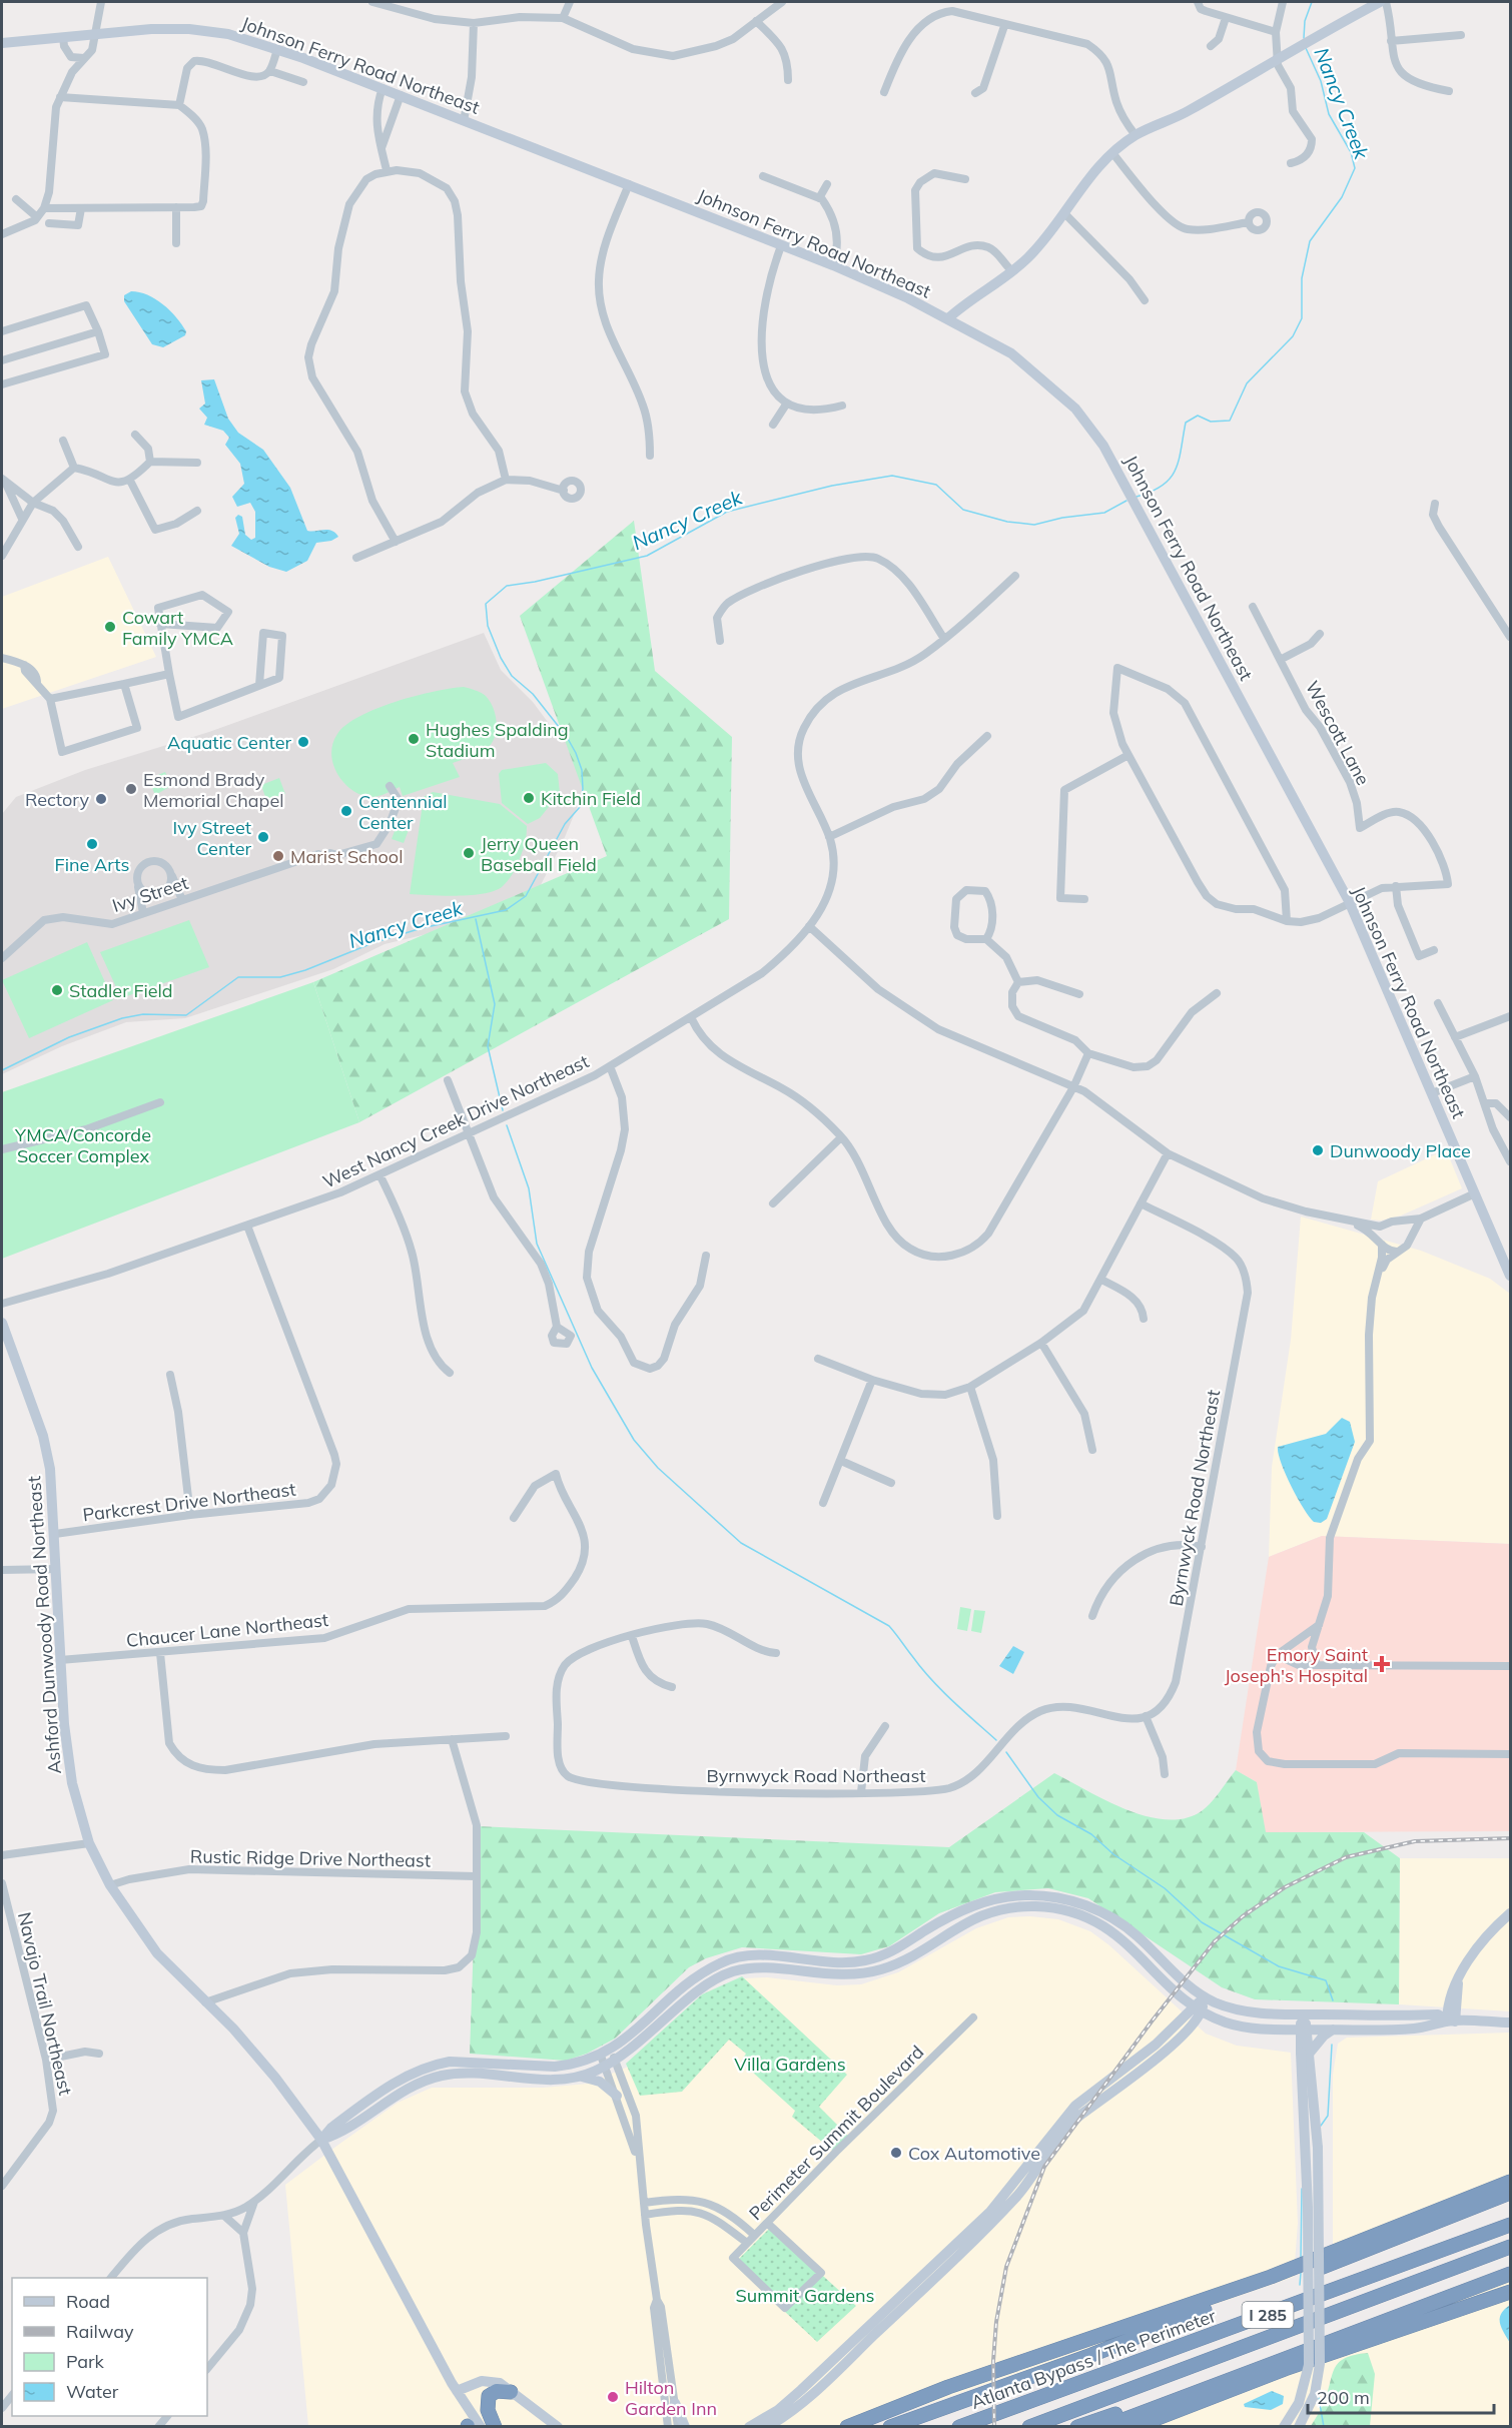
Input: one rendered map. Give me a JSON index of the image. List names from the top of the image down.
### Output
{
  "streets": {
    "highway": ["I 285", "Atlanta Bypass / The Perimeter"],
    "main road": ["Johnson Ferry Road Northeast", "Ashford Dunwoody Road Northeast"],
    "street": [
      "Wescott Lane",
      "Ivy Street",
      "West Nancy Creek Drive Northeast",
      "Byrnwyck Road Northeast",
      "Parkcrest Drive Northeast",
      "Chaucer Lane Northeast",
      "Rustic Ridge Drive Northeast",
      "Navajo Trail Northeast",
      "Perimeter Summit Boulevard"
    ]
  },
  "crossings": [
    ["Johnson Ferry Road Northeast", "Wescott Lane"],
    ["West Nancy Creek Drive Northeast", "Parkcrest Drive Northeast"],
    ["Parkcrest Drive Northeast", "Ashford Dunwoody Road Northeast"],
    ["Ashford Dunwoody Road Northeast", "Chaucer Lane Northeast"],
    ["Ashford Dunwoody Road Northeast", "Rustic Ridge Drive Northeast"]
  ],
  "water": ["Nancy Creek"],
  "parks": ["YMCA/Concorde Soccer Complex", "Villa Gardens", "Summit Gardens"],
  "places": {
    "other": [
      "Cowart Family YMCA",
      "Hughes Spalding Stadium",
      "Aquatic Center",
      "Esmond Brady Memorial Chapel",
      "Kitchin Field",
      "Rectory",
      "Centennial Center",
      "Ivy Street Center",
      "Fine Arts",
      "Jerry Queen Baseball Field",
      "Marist School",
      "Stadler Field",
      "Dunwoody Place",
      "Cox Automotive",
      "Hilton Garden Inn"
    ],
    "health": ["Emory Saint Joseph's Hospital"]
  },
  "legend": [
    "Road",
    "Railway",
    "Park",
    "Water"
  ],
  "scale_bar": "200 m"
}
